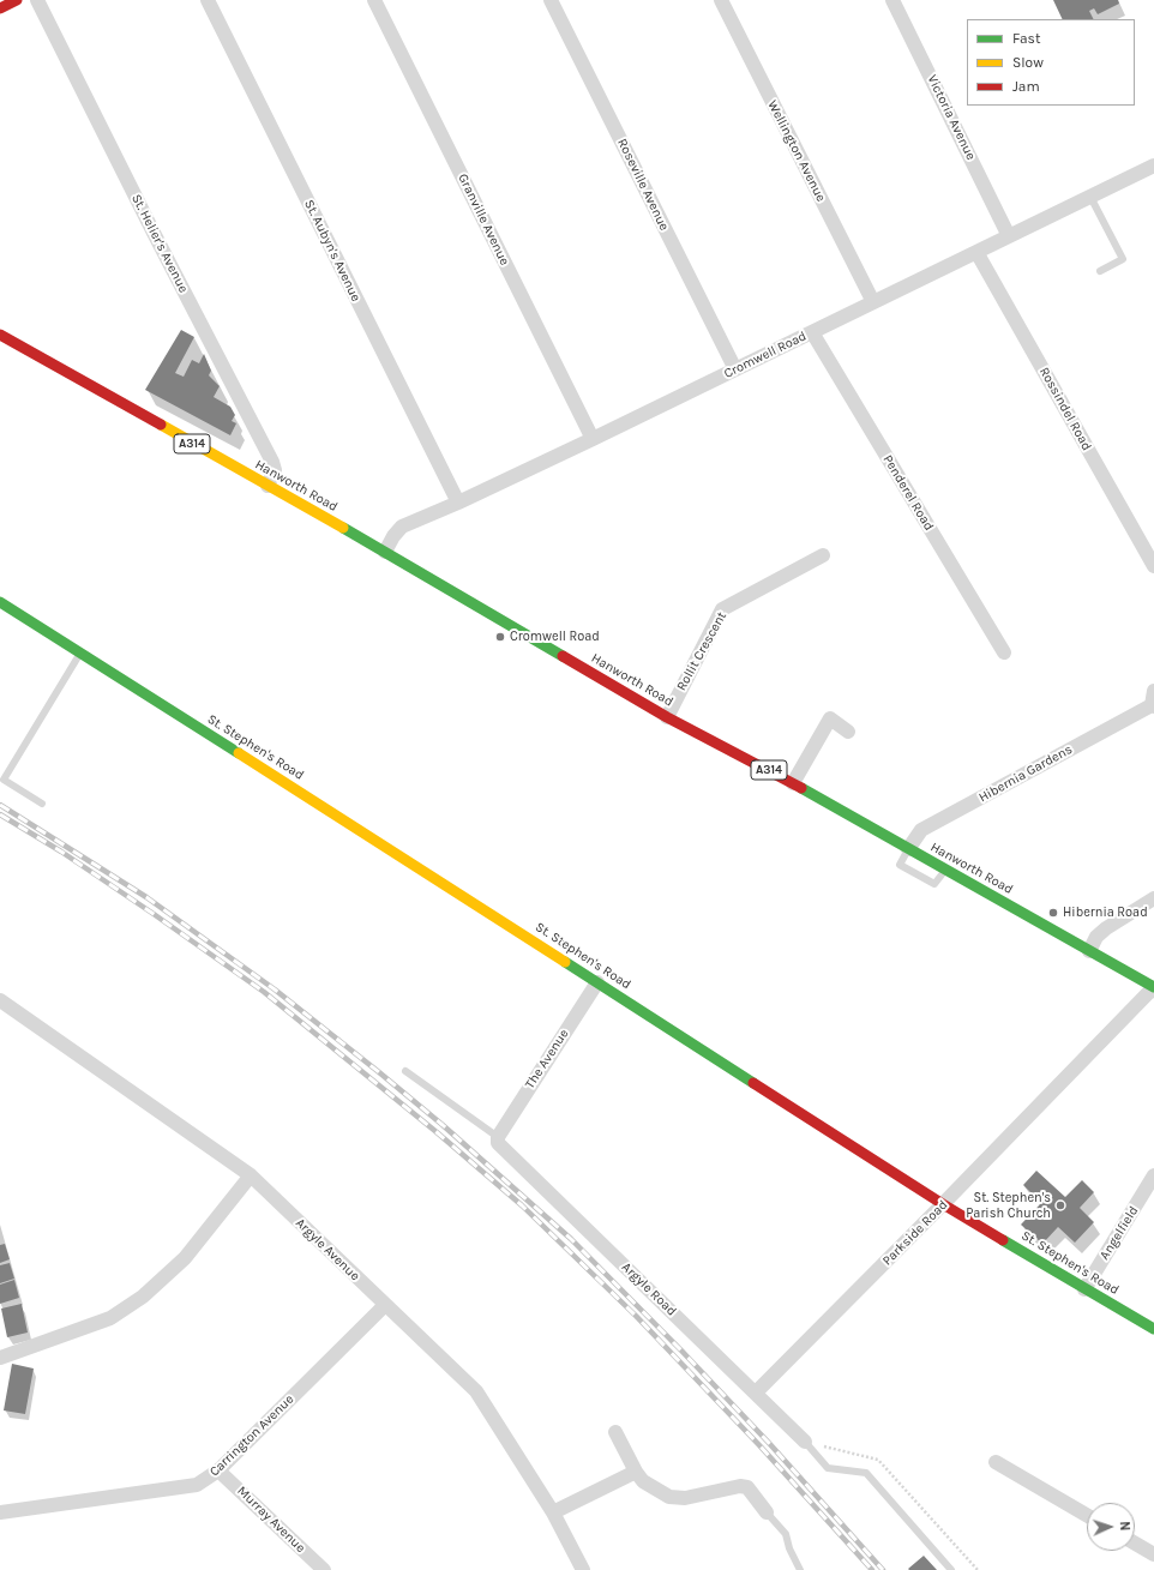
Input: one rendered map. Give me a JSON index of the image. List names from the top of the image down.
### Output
{
  "streets": {
    "street": [
      "Victoria Avenue",
      "Wellington Avenue",
      "Roseville Avenue",
      "Granville Avenue",
      "St. Helier's Avenue",
      "St. Aubyn's Avenue",
      "Cromwell Road",
      "Rossindel Road",
      "A314",
      "Hanworth Road",
      "Penderel Road",
      "Rollit Crescent",
      "St. Stephen's Road",
      "Hibernia Gardens",
      "The Avenue",
      "Parkside Road",
      "Angelfield",
      "Argyle Avenue",
      "Argyle Road",
      "Carrington Avenue",
      "Murray Avenue"
    ]
  },
  "crossings": [
    ["Victoria Avenue", "Cromwell Road"],
    ["Wellington Avenue", "Cromwell Road"],
    ["Roseville Avenue", "Cromwell Road"],
    ["Granville Avenue", "Cromwell Road"],
    ["St. Helier's Avenue", "Hanworth Road"],
    ["St. Aubyn's Avenue", "Cromwell Road"],
    ["Cromwell Road", "Rossindel Road"],
    ["Cromwell Road", "Hanworth Road"],
    ["Cromwell Road", "Penderel Road"],
    ["Hanworth Road", "Rollit Crescent"],
    ["Hanworth Road", "Hibernia Gardens"],
    ["Hanworth Road", "Parkside Road"],
    ["St. Stephen's Road", "The Avenue"],
    ["St. Stephen's Road", "Parkside Road"],
    ["St. Stephen's Road", "Angelfield"],
    ["The Avenue", "Argyle Road"],
    ["Parkside Road", "Argyle Road"],
    ["Argyle Avenue", "Carrington Avenue"],
    ["Carrington Avenue", "Murray Avenue"]
  ],
  "places": ["Cromwell Road", "Hibernia Road", "St. Stephen's Parish Church"],
  "legend": ["Fast", "Slow", "Jam"],
  "north": "right"
}
